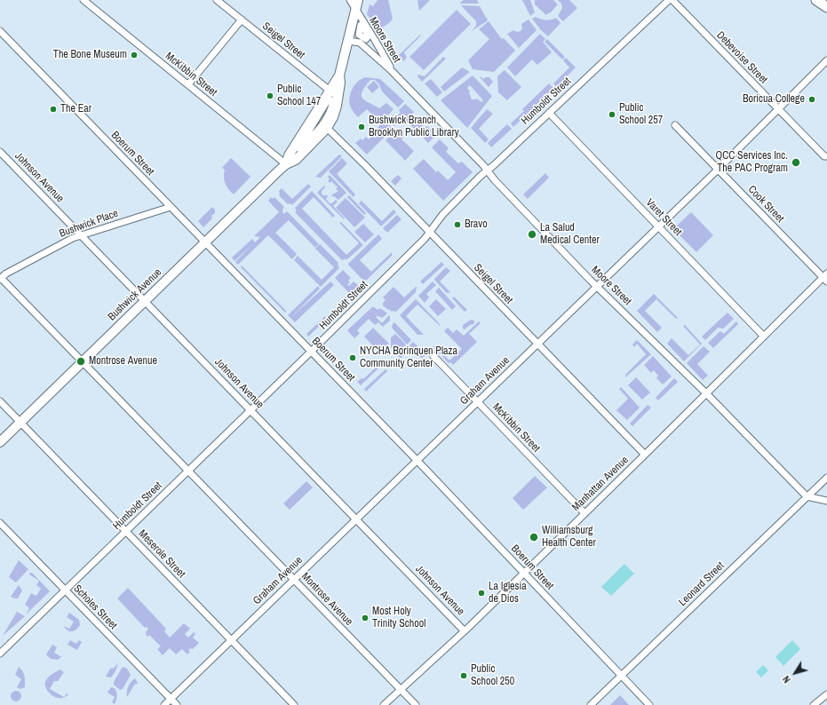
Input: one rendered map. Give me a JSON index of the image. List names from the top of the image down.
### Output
{
  "streets": {
    "main road": ["Bushwick Avenue"],
    "street": [
      "Moore Street",
      "Seigel Street",
      "Debevoise Street",
      "McKibbin Street",
      "Humboldt Street",
      "Boerum Street",
      "Johnson Avenue",
      "Cook Street",
      "Varet Street",
      "Bushwick Place",
      "Graham Avenue",
      "Manhattan Avenue",
      "Meserole Street",
      "Leonard Street",
      "Montrose Avenue",
      "Scholes Street"
    ]
  },
  "crossings": [
    ["Moore Street", "Humboldt Street"],
    ["Moore Street", "Bushwick Avenue"],
    ["Moore Street", "Graham Avenue"],
    ["Moore Street", "Manhattan Avenue"],
    ["Moore Street", "Leonard Street"],
    ["Seigel Street", "Humboldt Street"],
    ["Seigel Street", "Bushwick Avenue"],
    ["Seigel Street", "Graham Avenue"],
    ["Seigel Street", "Manhattan Avenue"],
    ["Debevoise Street", "Graham Avenue"],
    ["McKibbin Street", "Bushwick Avenue"],
    ["McKibbin Street", "Graham Avenue"],
    ["McKibbin Street", "Manhattan Avenue"],
    ["Humboldt Street", "Boerum Street"],
    ["Humboldt Street", "Johnson Avenue"],
    ["Humboldt Street", "Varet Street"],
    ["Humboldt Street", "Meserole Street"],
    ["Humboldt Street", "Montrose Avenue"],
    ["Humboldt Street", "Scholes Street"],
    ["Boerum Street", "Bushwick Place"],
    ["Boerum Street", "Bushwick Avenue"],
    ["Boerum Street", "Graham Avenue"],
    ["Boerum Street", "Manhattan Avenue"],
    ["Boerum Street", "Leonard Street"],
    ["Johnson Avenue", "Bushwick Place"],
    ["Johnson Avenue", "Bushwick Avenue"],
    ["Johnson Avenue", "Graham Avenue"],
    ["Johnson Avenue", "Manhattan Avenue"],
    ["Cook Street", "Graham Avenue"],
    ["Cook Street", "Manhattan Avenue"],
    ["Varet Street", "Graham Avenue"],
    ["Varet Street", "Manhattan Avenue"],
    ["Bushwick Place", "Montrose Avenue"],
    ["Bushwick Avenue", "Meserole Street"],
    ["Bushwick Avenue", "Montrose Avenue"],
    ["Graham Avenue", "Meserole Street"],
    ["Graham Avenue", "Montrose Avenue"],
    ["Graham Avenue", "Scholes Street"],
    ["Manhattan Avenue", "Montrose Avenue"]
  ],
  "places": [
    "The Bone Museum",
    "Public School 147",
    "Boricua College",
    "The Ear",
    "Public School 257",
    "Bushwick Branch Brooklyn Public Library",
    "QCC Services Inc. The PAC Program",
    "Bravo",
    "La Salud Medical Center",
    "NYCHA Borinquen Plaza Community Center",
    "Montrose Avenue",
    "Williamsburg Health Center",
    "La Iglesia de Dios",
    "Most Holy Trinity School",
    "Public School 250"
  ],
  "north": "bottom left"
}
